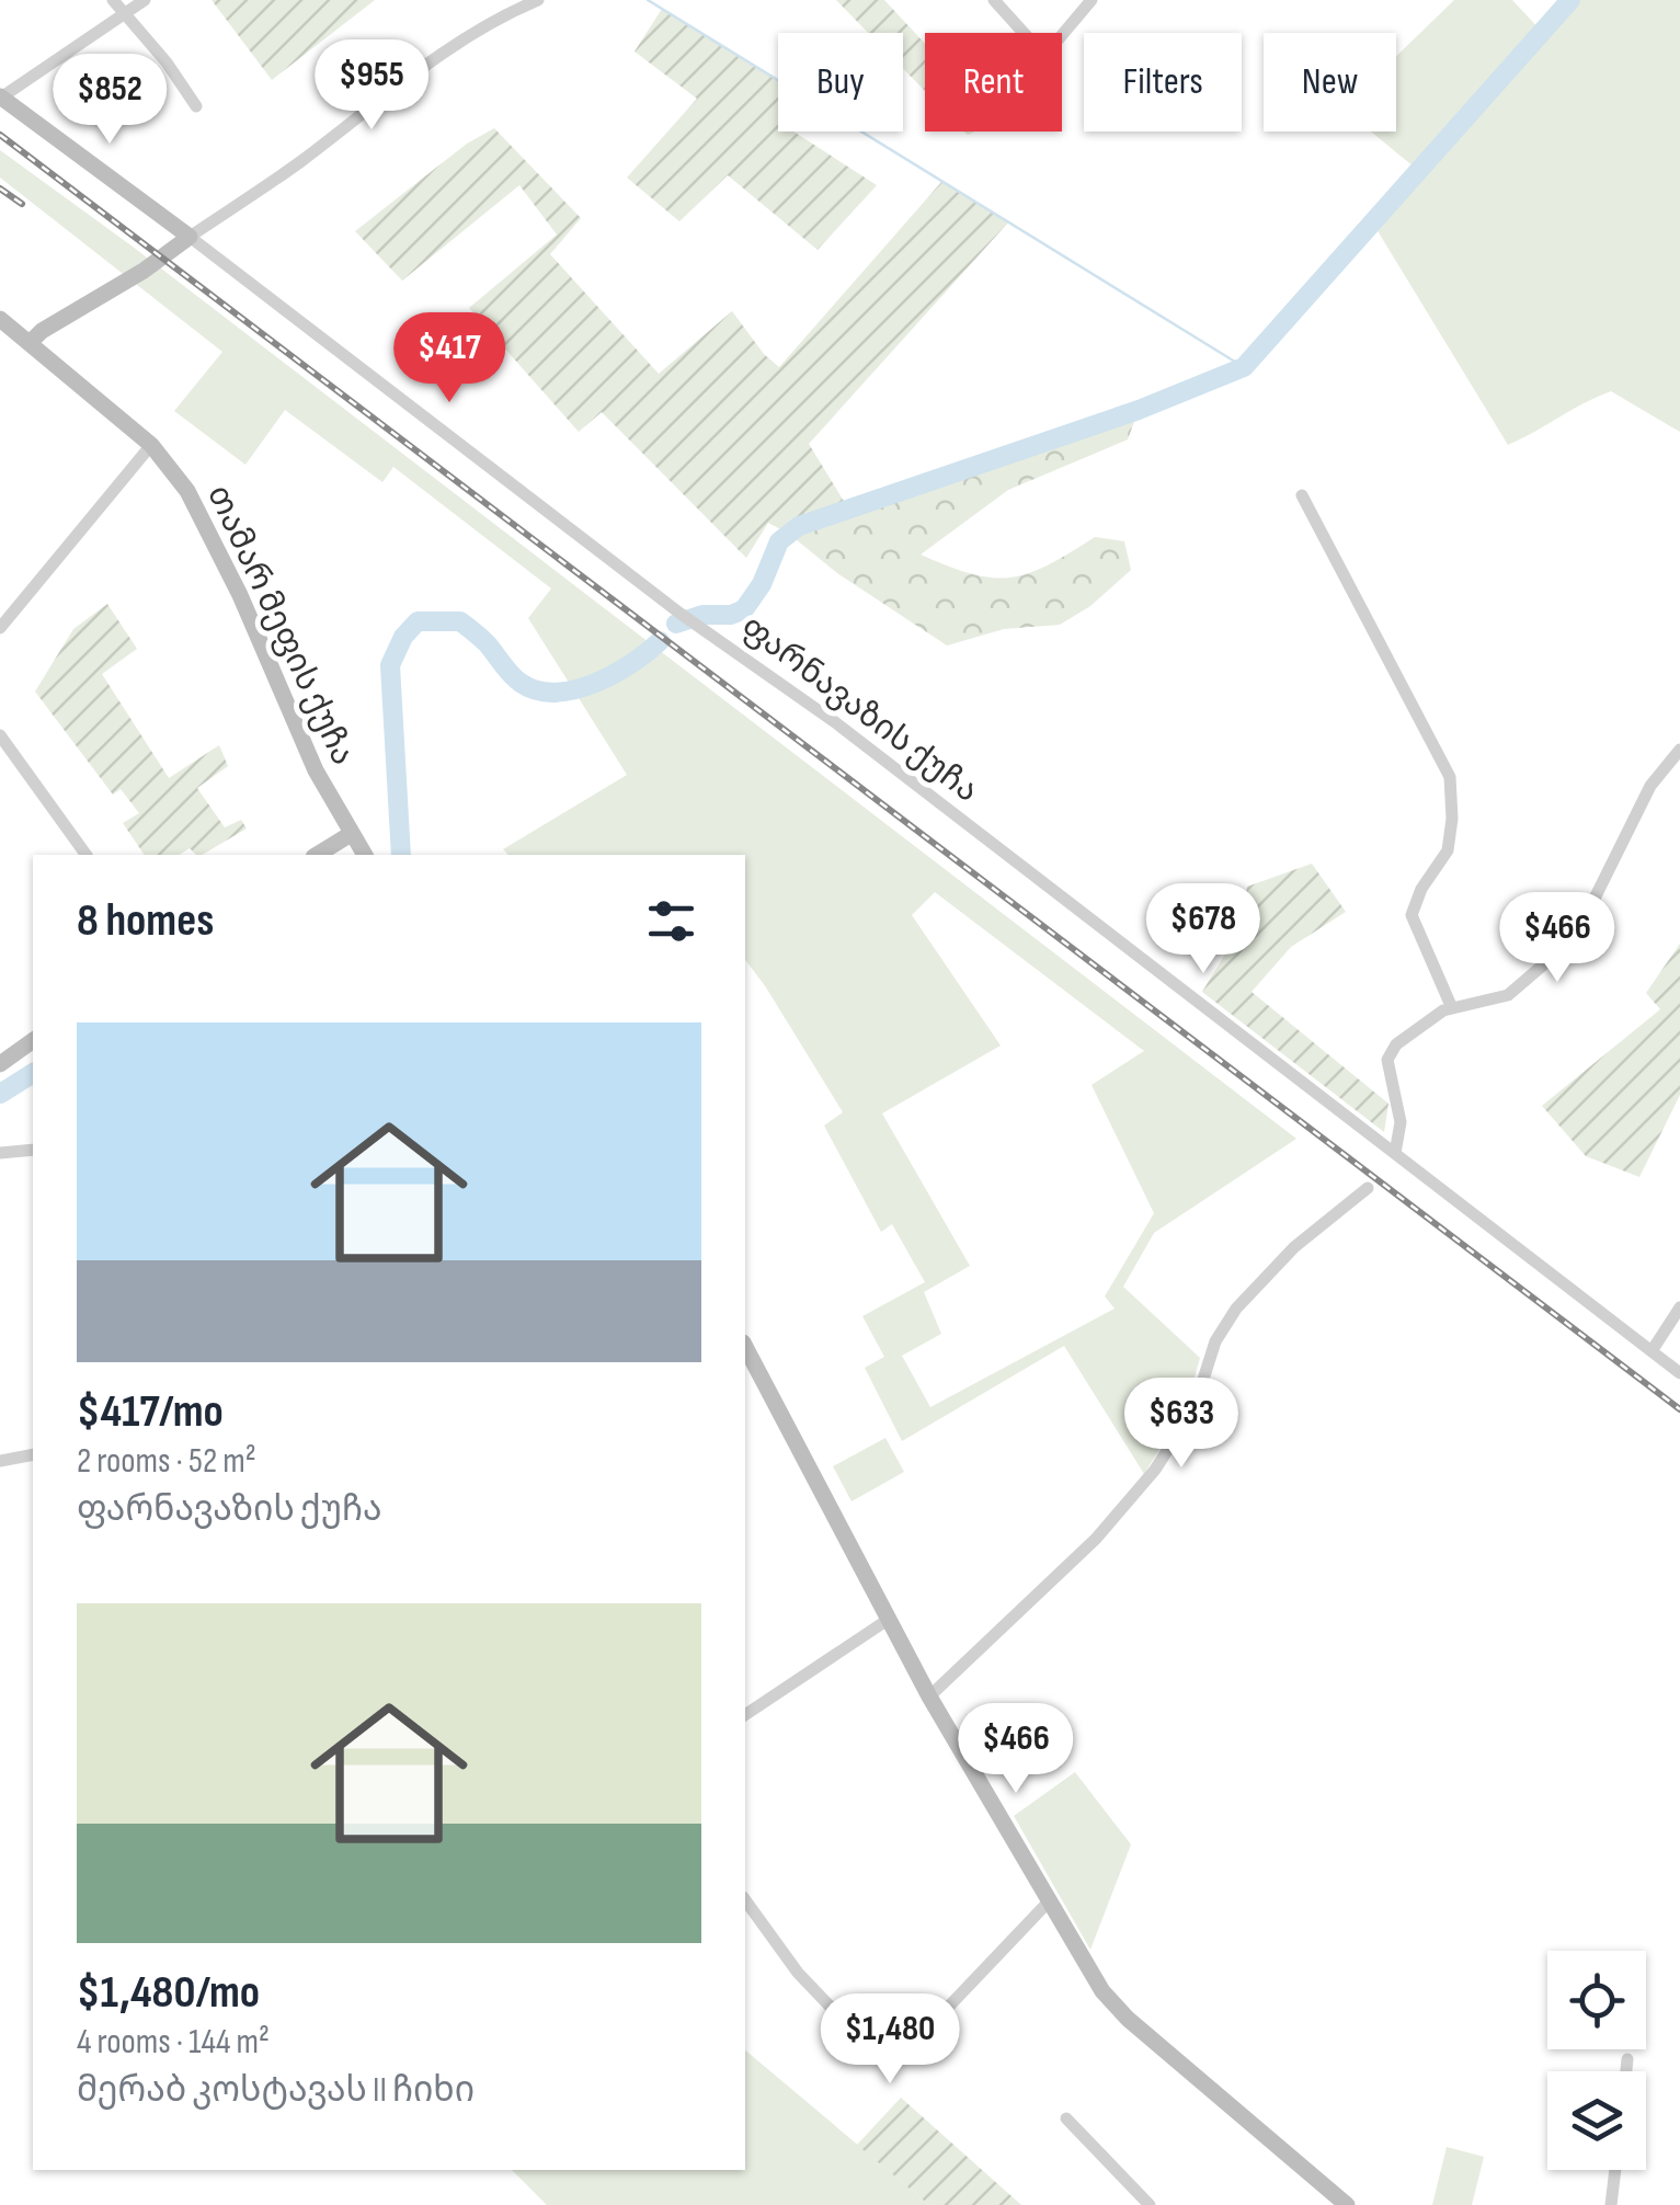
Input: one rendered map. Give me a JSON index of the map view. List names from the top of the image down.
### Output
{
  "streets": {
    "main road": ["თამარ მეფის ქუჩა", "ფარნავაზის ქუჩა"]
  },
  "page": {
    "chip": [
      "Buy",
      "Rent",
      "Filters",
      "New"
    ],
    "price": [
      "$955",
      "$852",
      "$417",
      "$678",
      "$466",
      "$633",
      "$466",
      "$1,480"
    ],
    "heading": "8 homes",
    "list": [
      {
        "name": "$417/mo",
        "note": "2 rooms · 52 m² · ფარნავაზის ქუჩა"
      },
      {
        "name": "$1,480/mo",
        "note": "4 rooms · 144 m² · მერაბ კოსტავას II ჩიხი"
      }
    ]
  }
}
